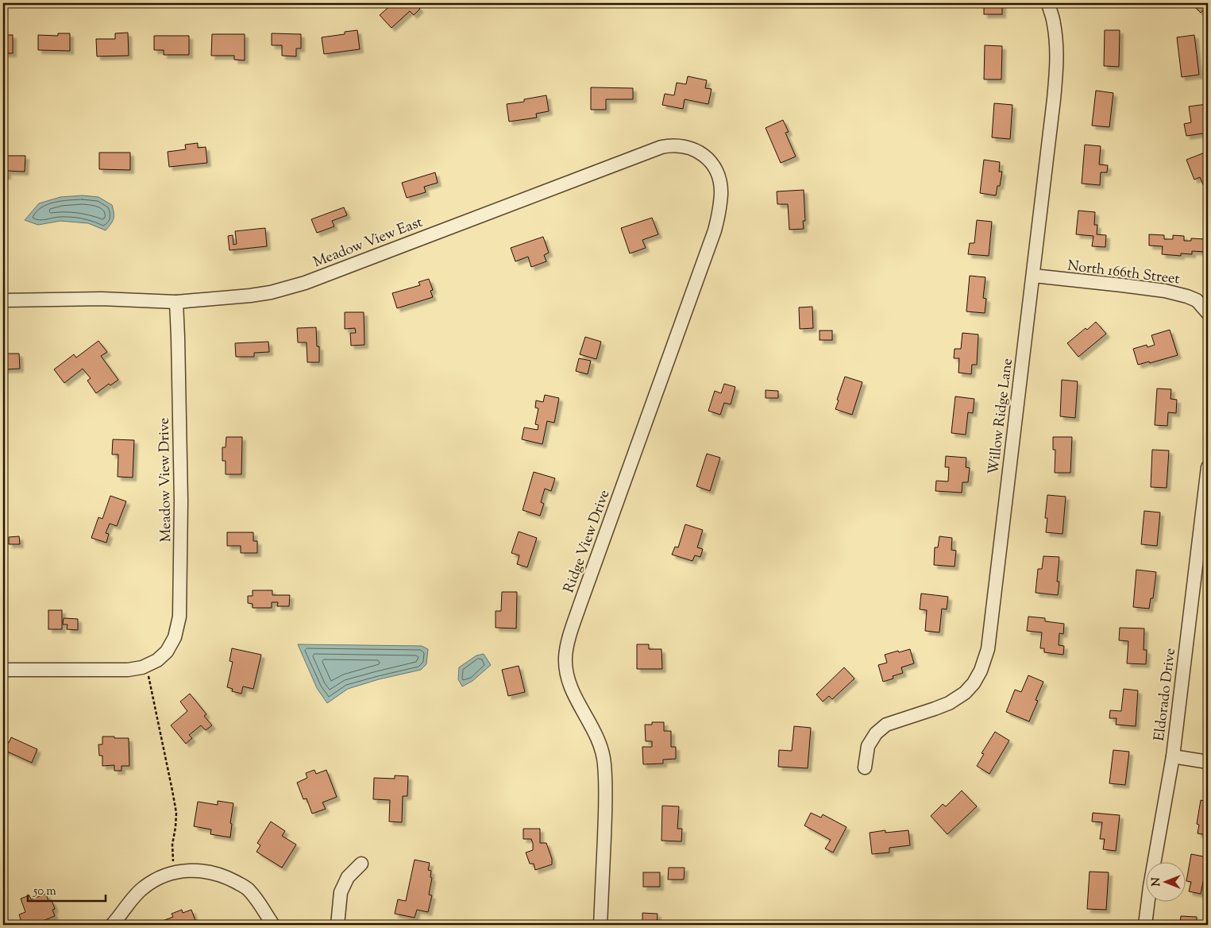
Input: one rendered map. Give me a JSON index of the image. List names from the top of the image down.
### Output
{
  "streets": {
    "street": [
      "Meadow View East",
      "North 166th Street",
      "Willow Ridge Lane",
      "Meadow View Drive",
      "Ridge View Drive",
      "Eldorado Drive"
    ]
  },
  "crossings": [
    ["Meadow View East", "Meadow View Drive"],
    ["Meadow View East", "Ridge View Drive"],
    ["North 166th Street", "Willow Ridge Lane"]
  ],
  "scale_bar": "50 m",
  "north": "left"
}
